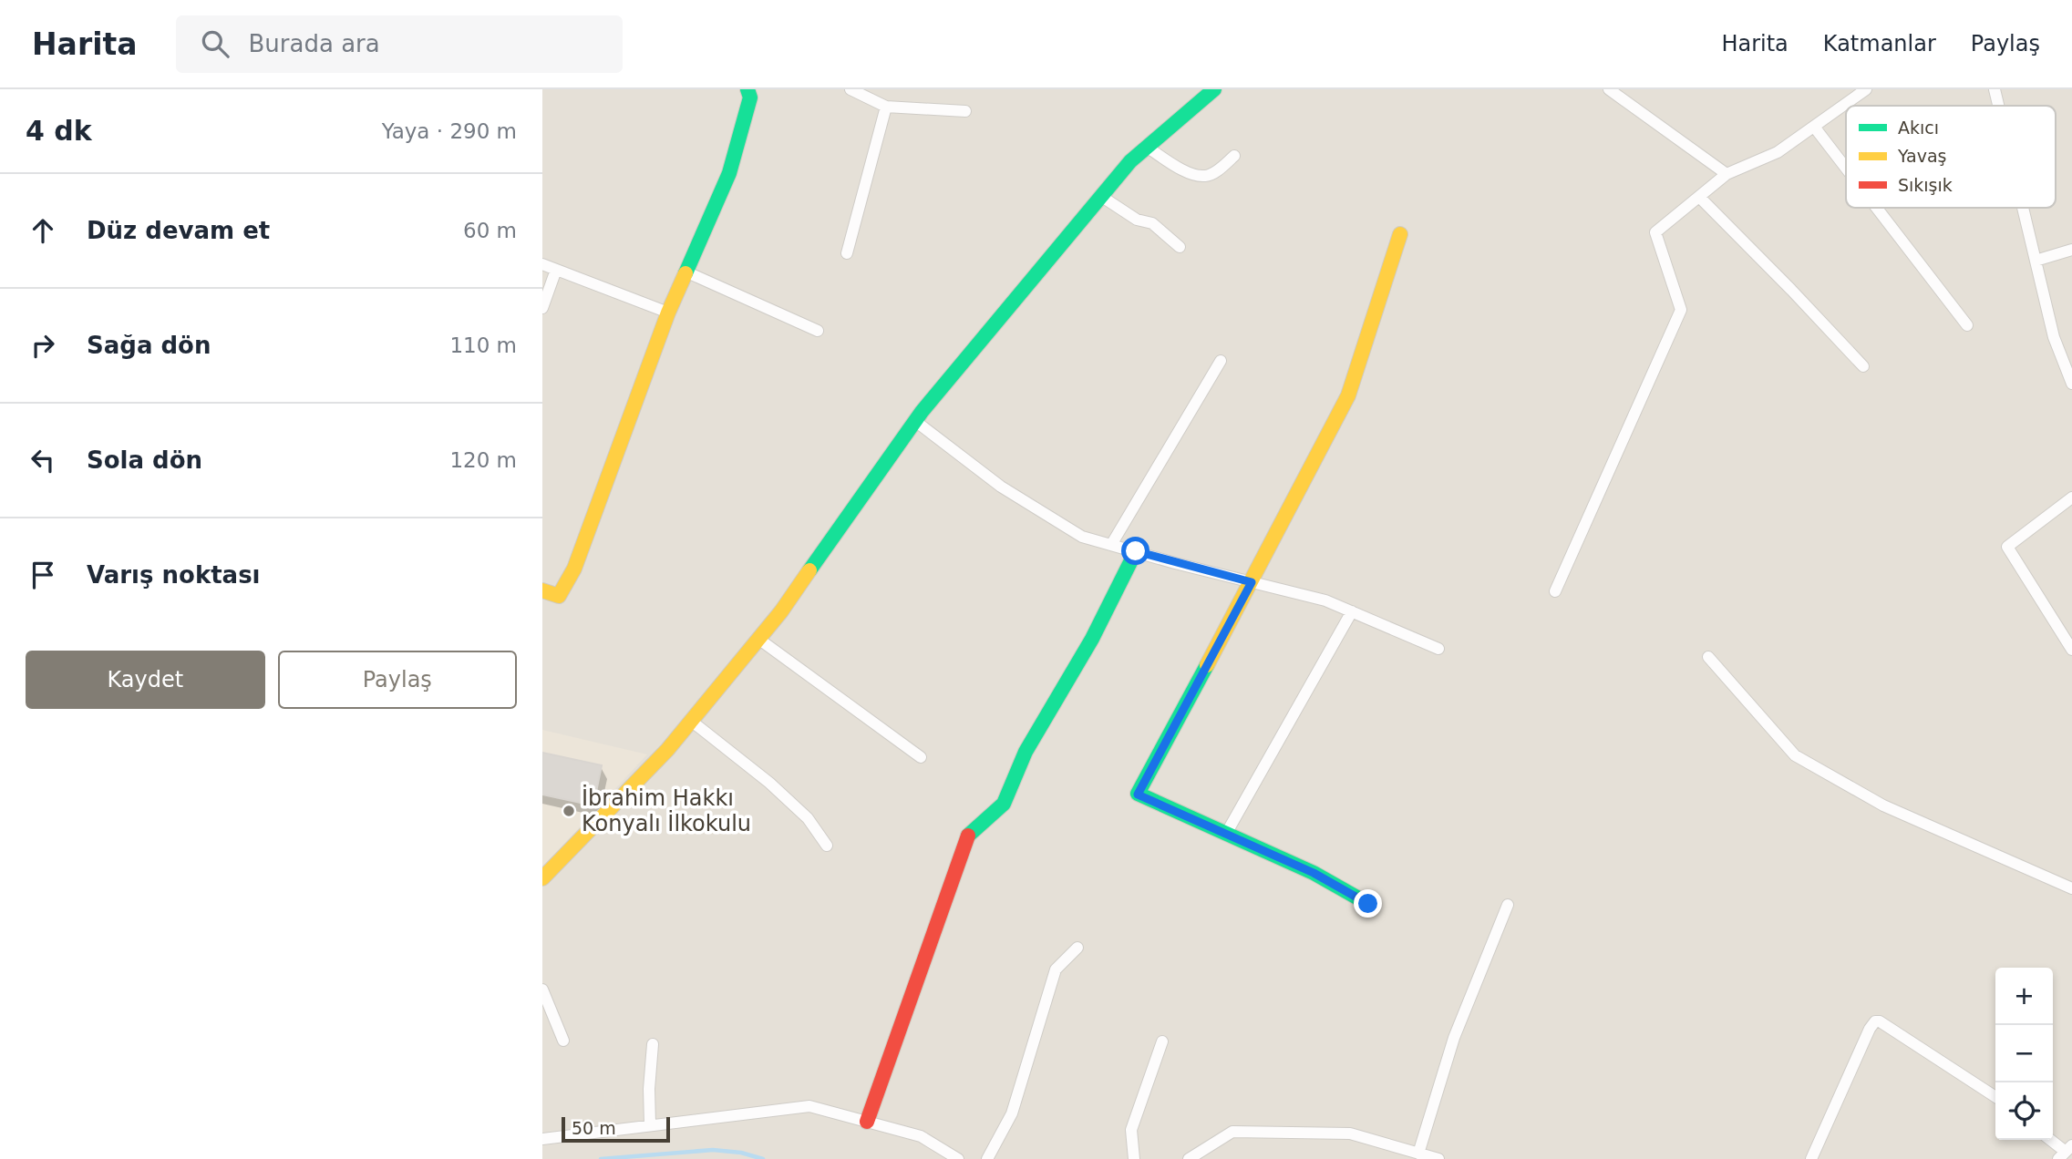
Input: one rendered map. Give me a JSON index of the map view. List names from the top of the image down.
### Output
{
  "places": ["İbrahim Hakkı Konyalı İlkokulu"],
  "legend": ["Akıcı", "Yavaş", "Sıkışık"],
  "scale_bar": "50 m",
  "page": {
    "header": "Harita",
    "search": "Burada ara",
    "nav": ["Harita", "Katmanlar", "Paylaş"],
    "heading": ["4 dk", "Yaya · 290 m"],
    "list": [
      ["Düz devam et", "60 m"],
      ["Sağa dön", "110 m"],
      ["Sola dön", "120 m"],
      "Varış noktası"
    ],
    "buttons": ["Kaydet", "Paylaş"],
    "map_buttons": ["+", "−"],
    "scale": "50 m"
  }
}
